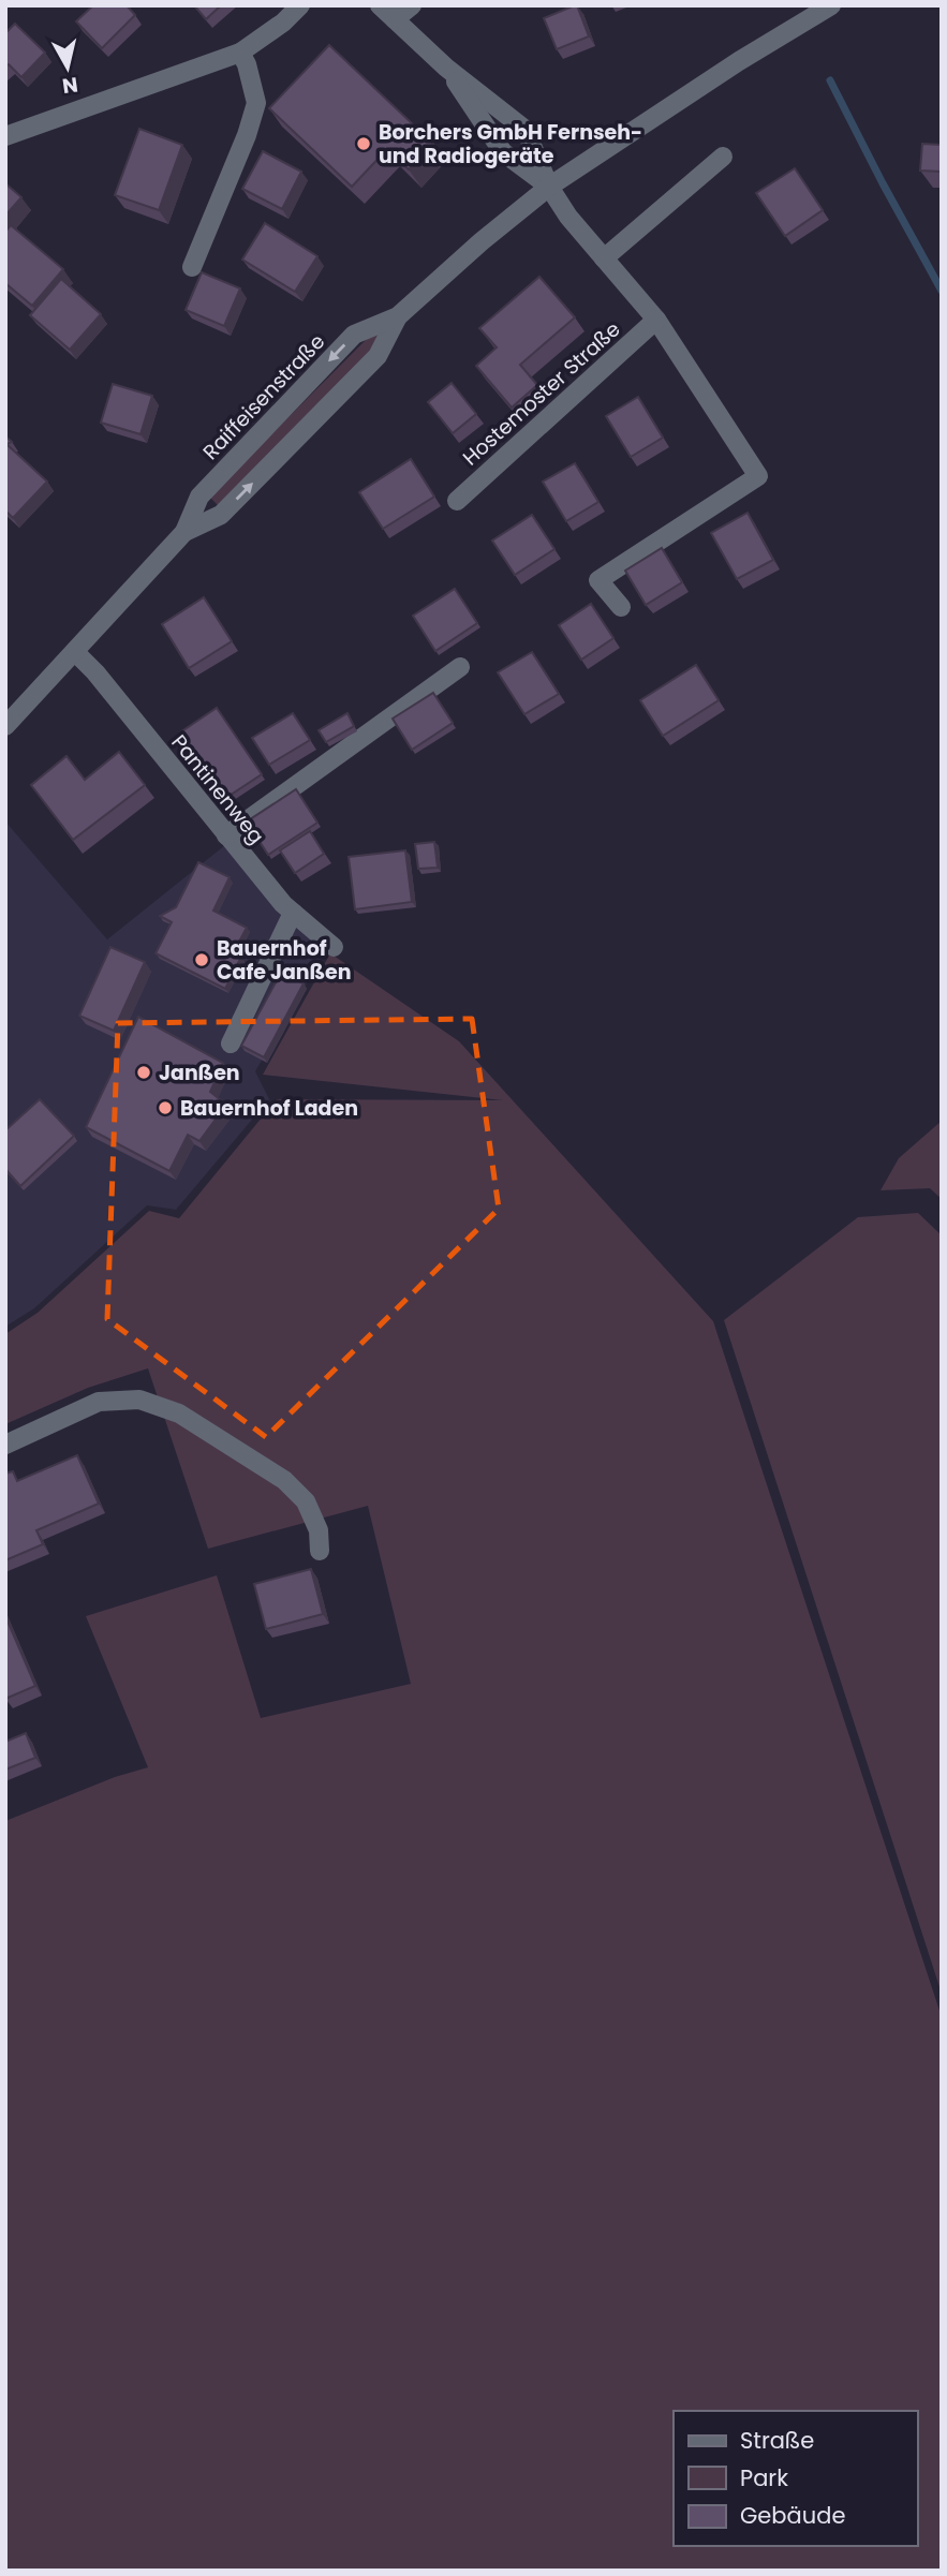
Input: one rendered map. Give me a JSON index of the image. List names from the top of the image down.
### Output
{
  "streets": {
    "street": ["Hostemoster Straße", "Raiffeisenstraße", "Pantinenweg"]
  },
  "crossings": [
    ["Raiffeisenstraße", "Pantinenweg"]
  ],
  "places": [
    "Borchers GmbH Fernseh- und Radiogeräte",
    "Bauernhof Cafe Janßen",
    "Janßen",
    "Bauernhof Laden"
  ],
  "legend": ["Straße", "Park", "Gebäude"],
  "north": "bottom"
}
